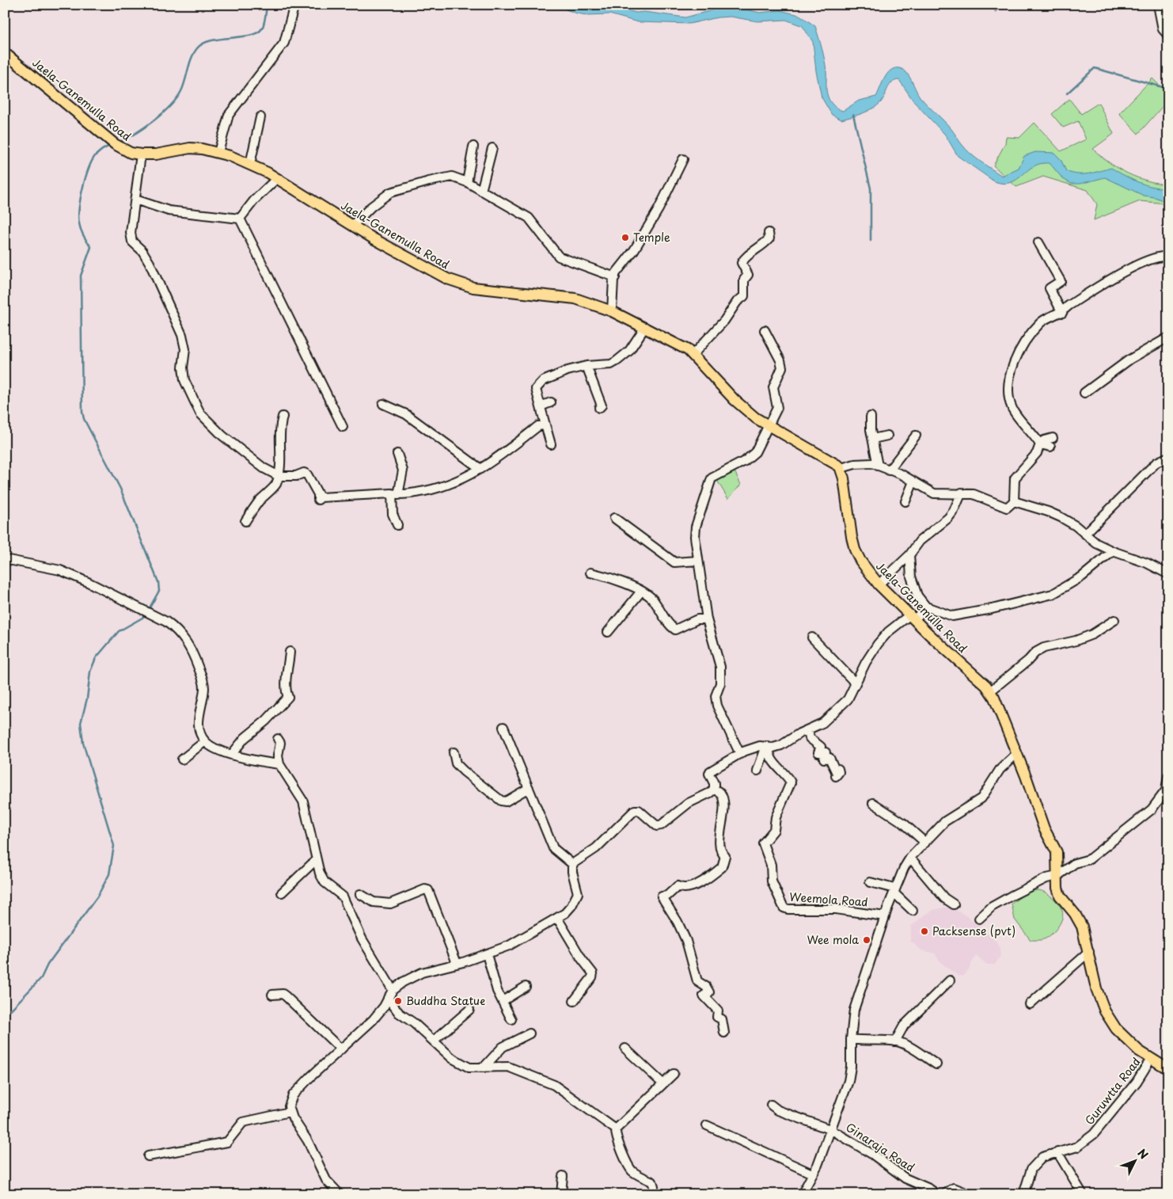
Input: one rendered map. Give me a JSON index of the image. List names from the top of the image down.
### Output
{
  "streets": {
    "main road": ["Jaela-Ganemulla Road"],
    "street": ["Weemola Road", "Guruwtta Road", "Ginaraja Road"]
  },
  "crossings": [
    ["Jaela-Ganemulla Road", "Guruwtta Road"]
  ],
  "places": [
    "Temple",
    "Packsense (pvt)",
    "Wee mola",
    "Buddha Statue"
  ],
  "north": "top right"
}
